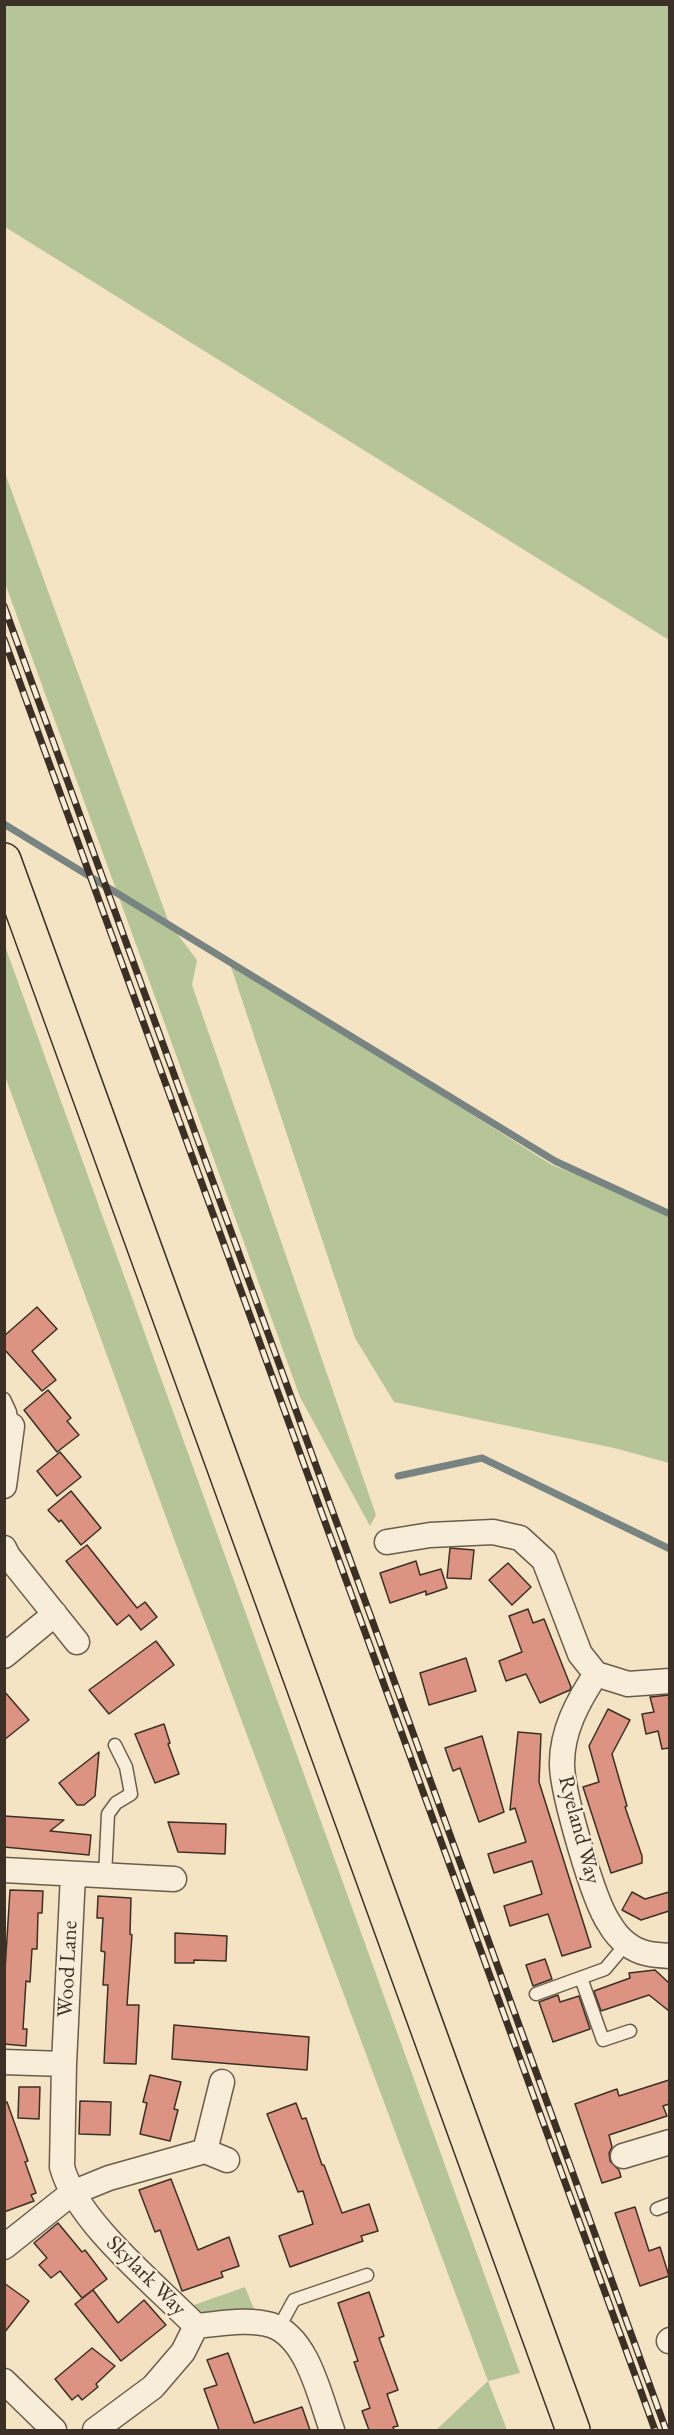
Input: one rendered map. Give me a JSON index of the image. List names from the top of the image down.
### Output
{
  "streets": {
    "street": ["Ryeland Way", "Wood Lane", "Skylark Way"]
  },
  "crossings": [
    ["Wood Lane", "Skylark Way"]
  ]
}
